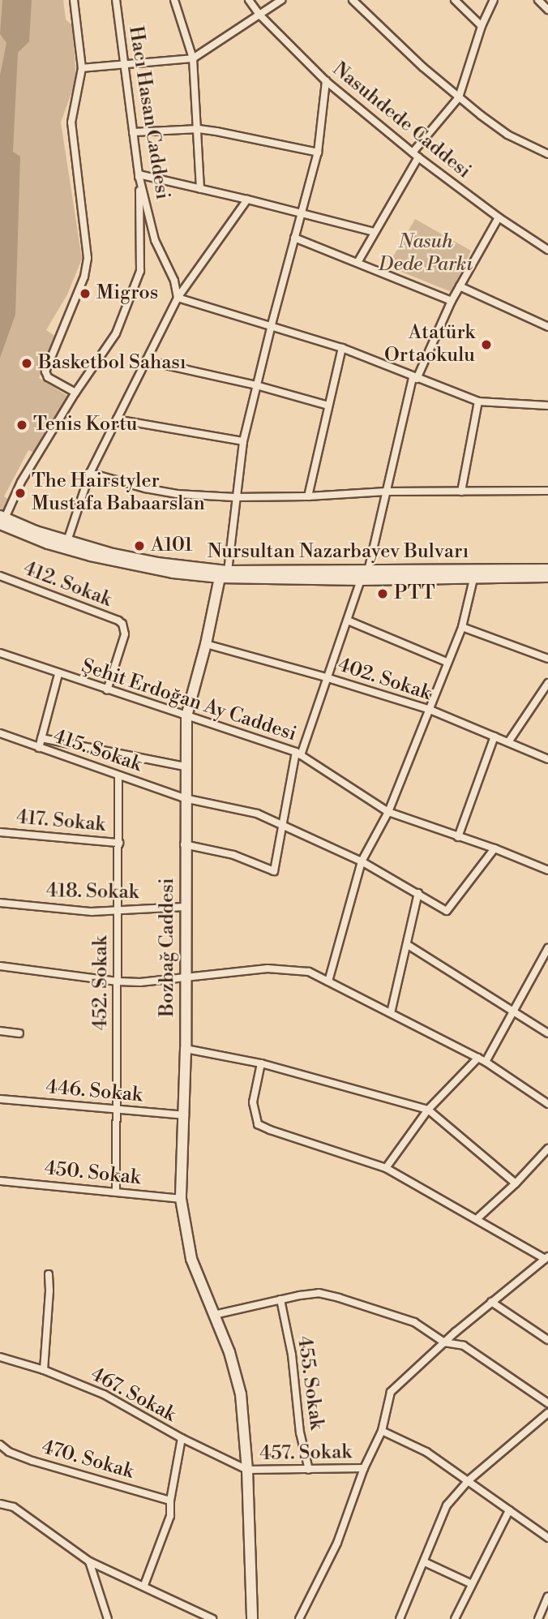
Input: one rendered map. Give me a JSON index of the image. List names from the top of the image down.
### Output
{
  "streets": {
    "main road": ["Nursultan Nazarbayev Bulvarı", "Bozbağ Caddesi"],
    "street": [
      "Hacı Hasan Caddesi",
      "Nasuhdede Caddesi",
      "412. Sokak",
      "402. Sokak",
      "Şehit Erdoğan Ay Caddesi",
      "415. Sokak",
      "417. Sokak",
      "418. Sokak",
      "452. Sokak",
      "446. Sokak",
      "450. Sokak",
      "455. Sokak",
      "467. Sokak",
      "457. Sokak",
      "470. Sokak"
    ]
  },
  "crossings": [
    ["Nursultan Nazarbayev Bulvarı", "Bozbağ Caddesi"],
    ["412. Sokak", "Şehit Erdoğan Ay Caddesi"],
    ["402. Sokak", "Bozbağ Caddesi"],
    ["Şehit Erdoğan Ay Caddesi", "415. Sokak"],
    ["Şehit Erdoğan Ay Caddesi", "Bozbağ Caddesi"],
    ["415. Sokak", "Bozbağ Caddesi"],
    ["415. Sokak", "452. Sokak"],
    ["417. Sokak", "452. Sokak"],
    ["418. Sokak", "Bozbağ Caddesi"],
    ["418. Sokak", "452. Sokak"],
    ["Bozbağ Caddesi", "446. Sokak"],
    ["Bozbağ Caddesi", "450. Sokak"],
    ["Bozbağ Caddesi", "467. Sokak"],
    ["Bozbağ Caddesi", "457. Sokak"],
    ["452. Sokak", "446. Sokak"],
    ["452. Sokak", "450. Sokak"],
    ["455. Sokak", "457. Sokak"],
    ["467. Sokak", "457. Sokak"]
  ],
  "parks": ["Nasuh Dede Parkı"],
  "places": [
    "Migros",
    "Atatürk Ortaokulu",
    "Basketbol Sahası",
    "Tenis Kortu",
    "The Hairstyler Mustafa Babaarslan",
    "A101",
    "PTT"
  ]
}
